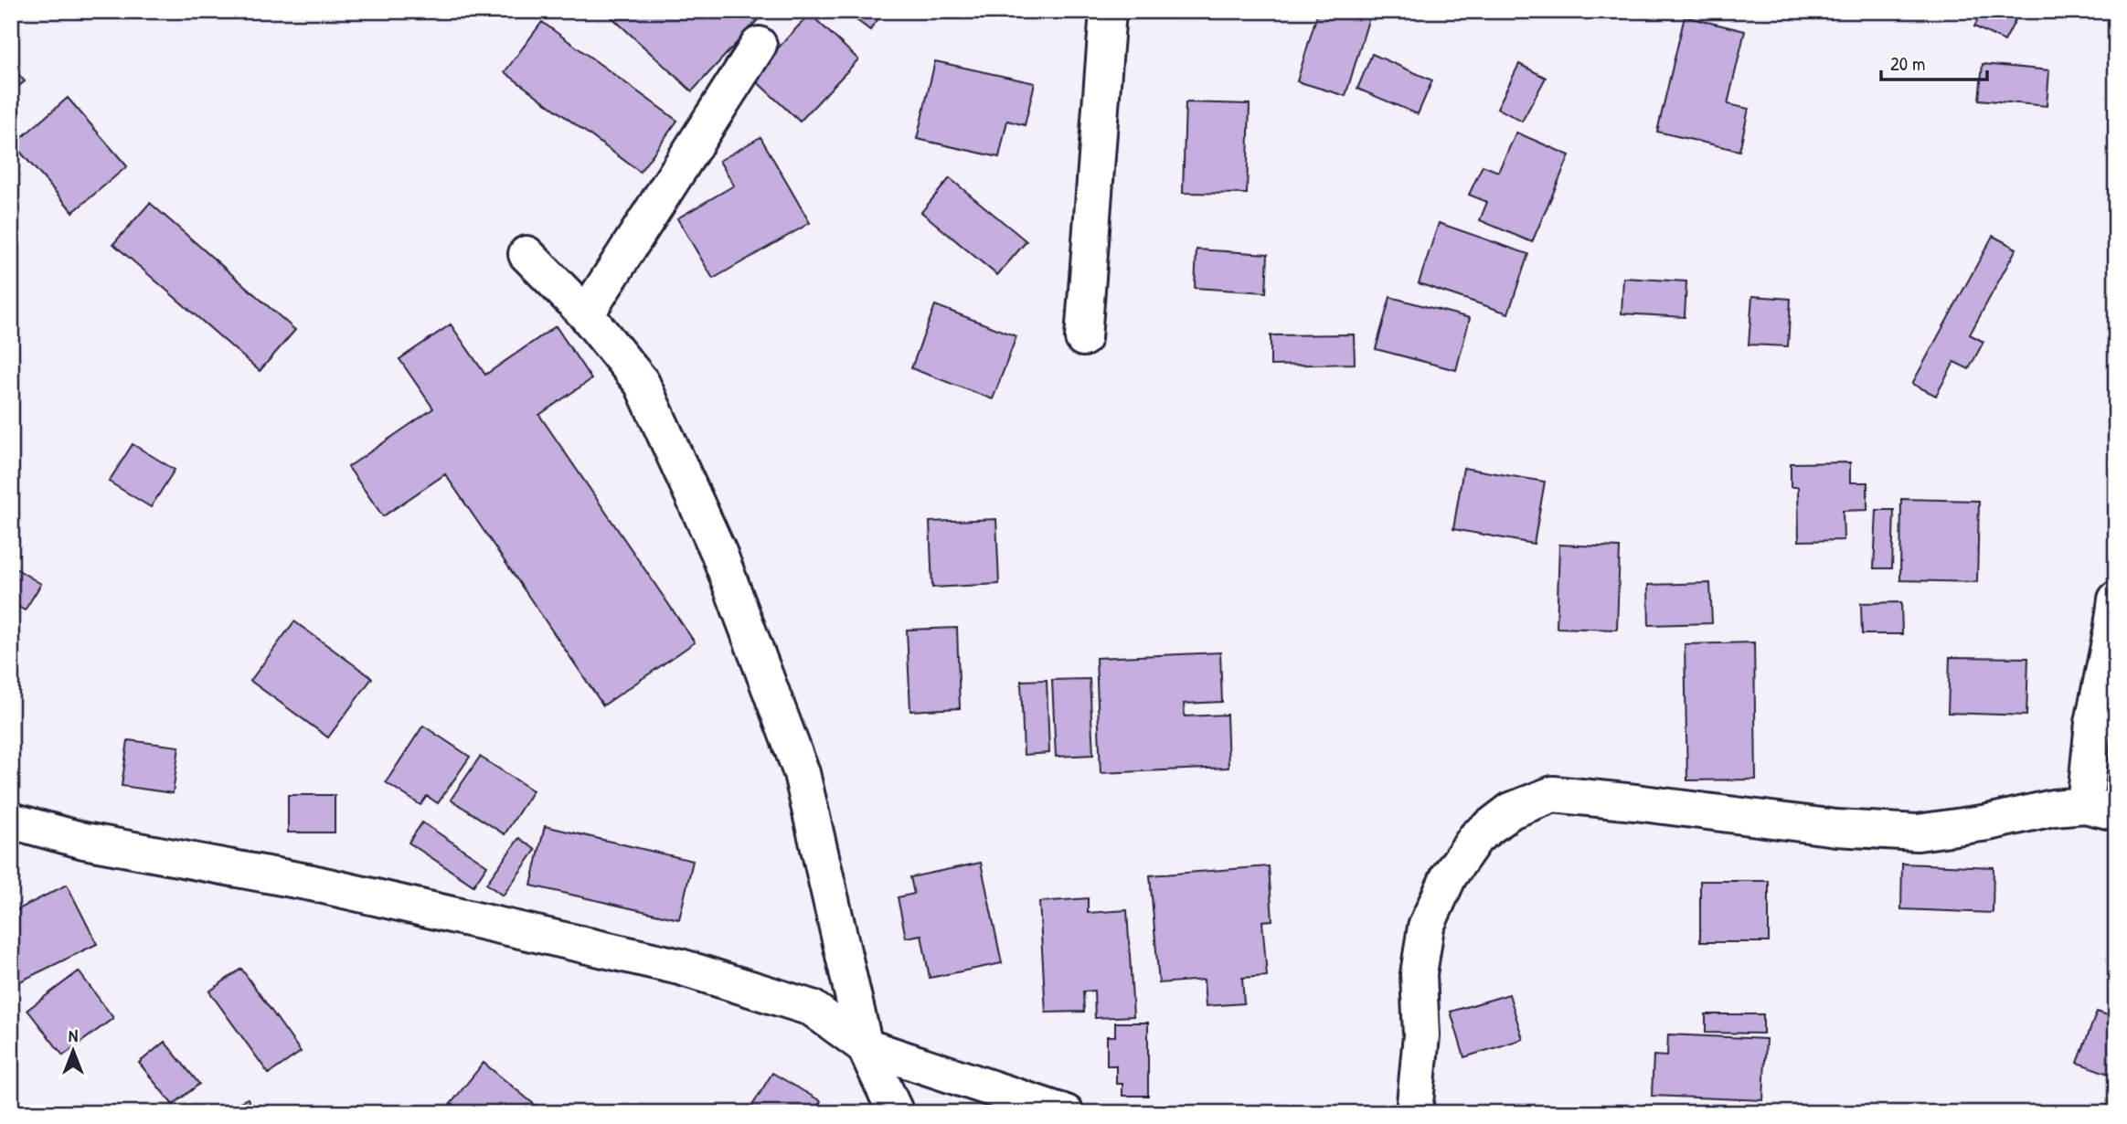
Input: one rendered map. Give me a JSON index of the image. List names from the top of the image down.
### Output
{
  "scale_bar": "20 m",
  "north": "top"
}
